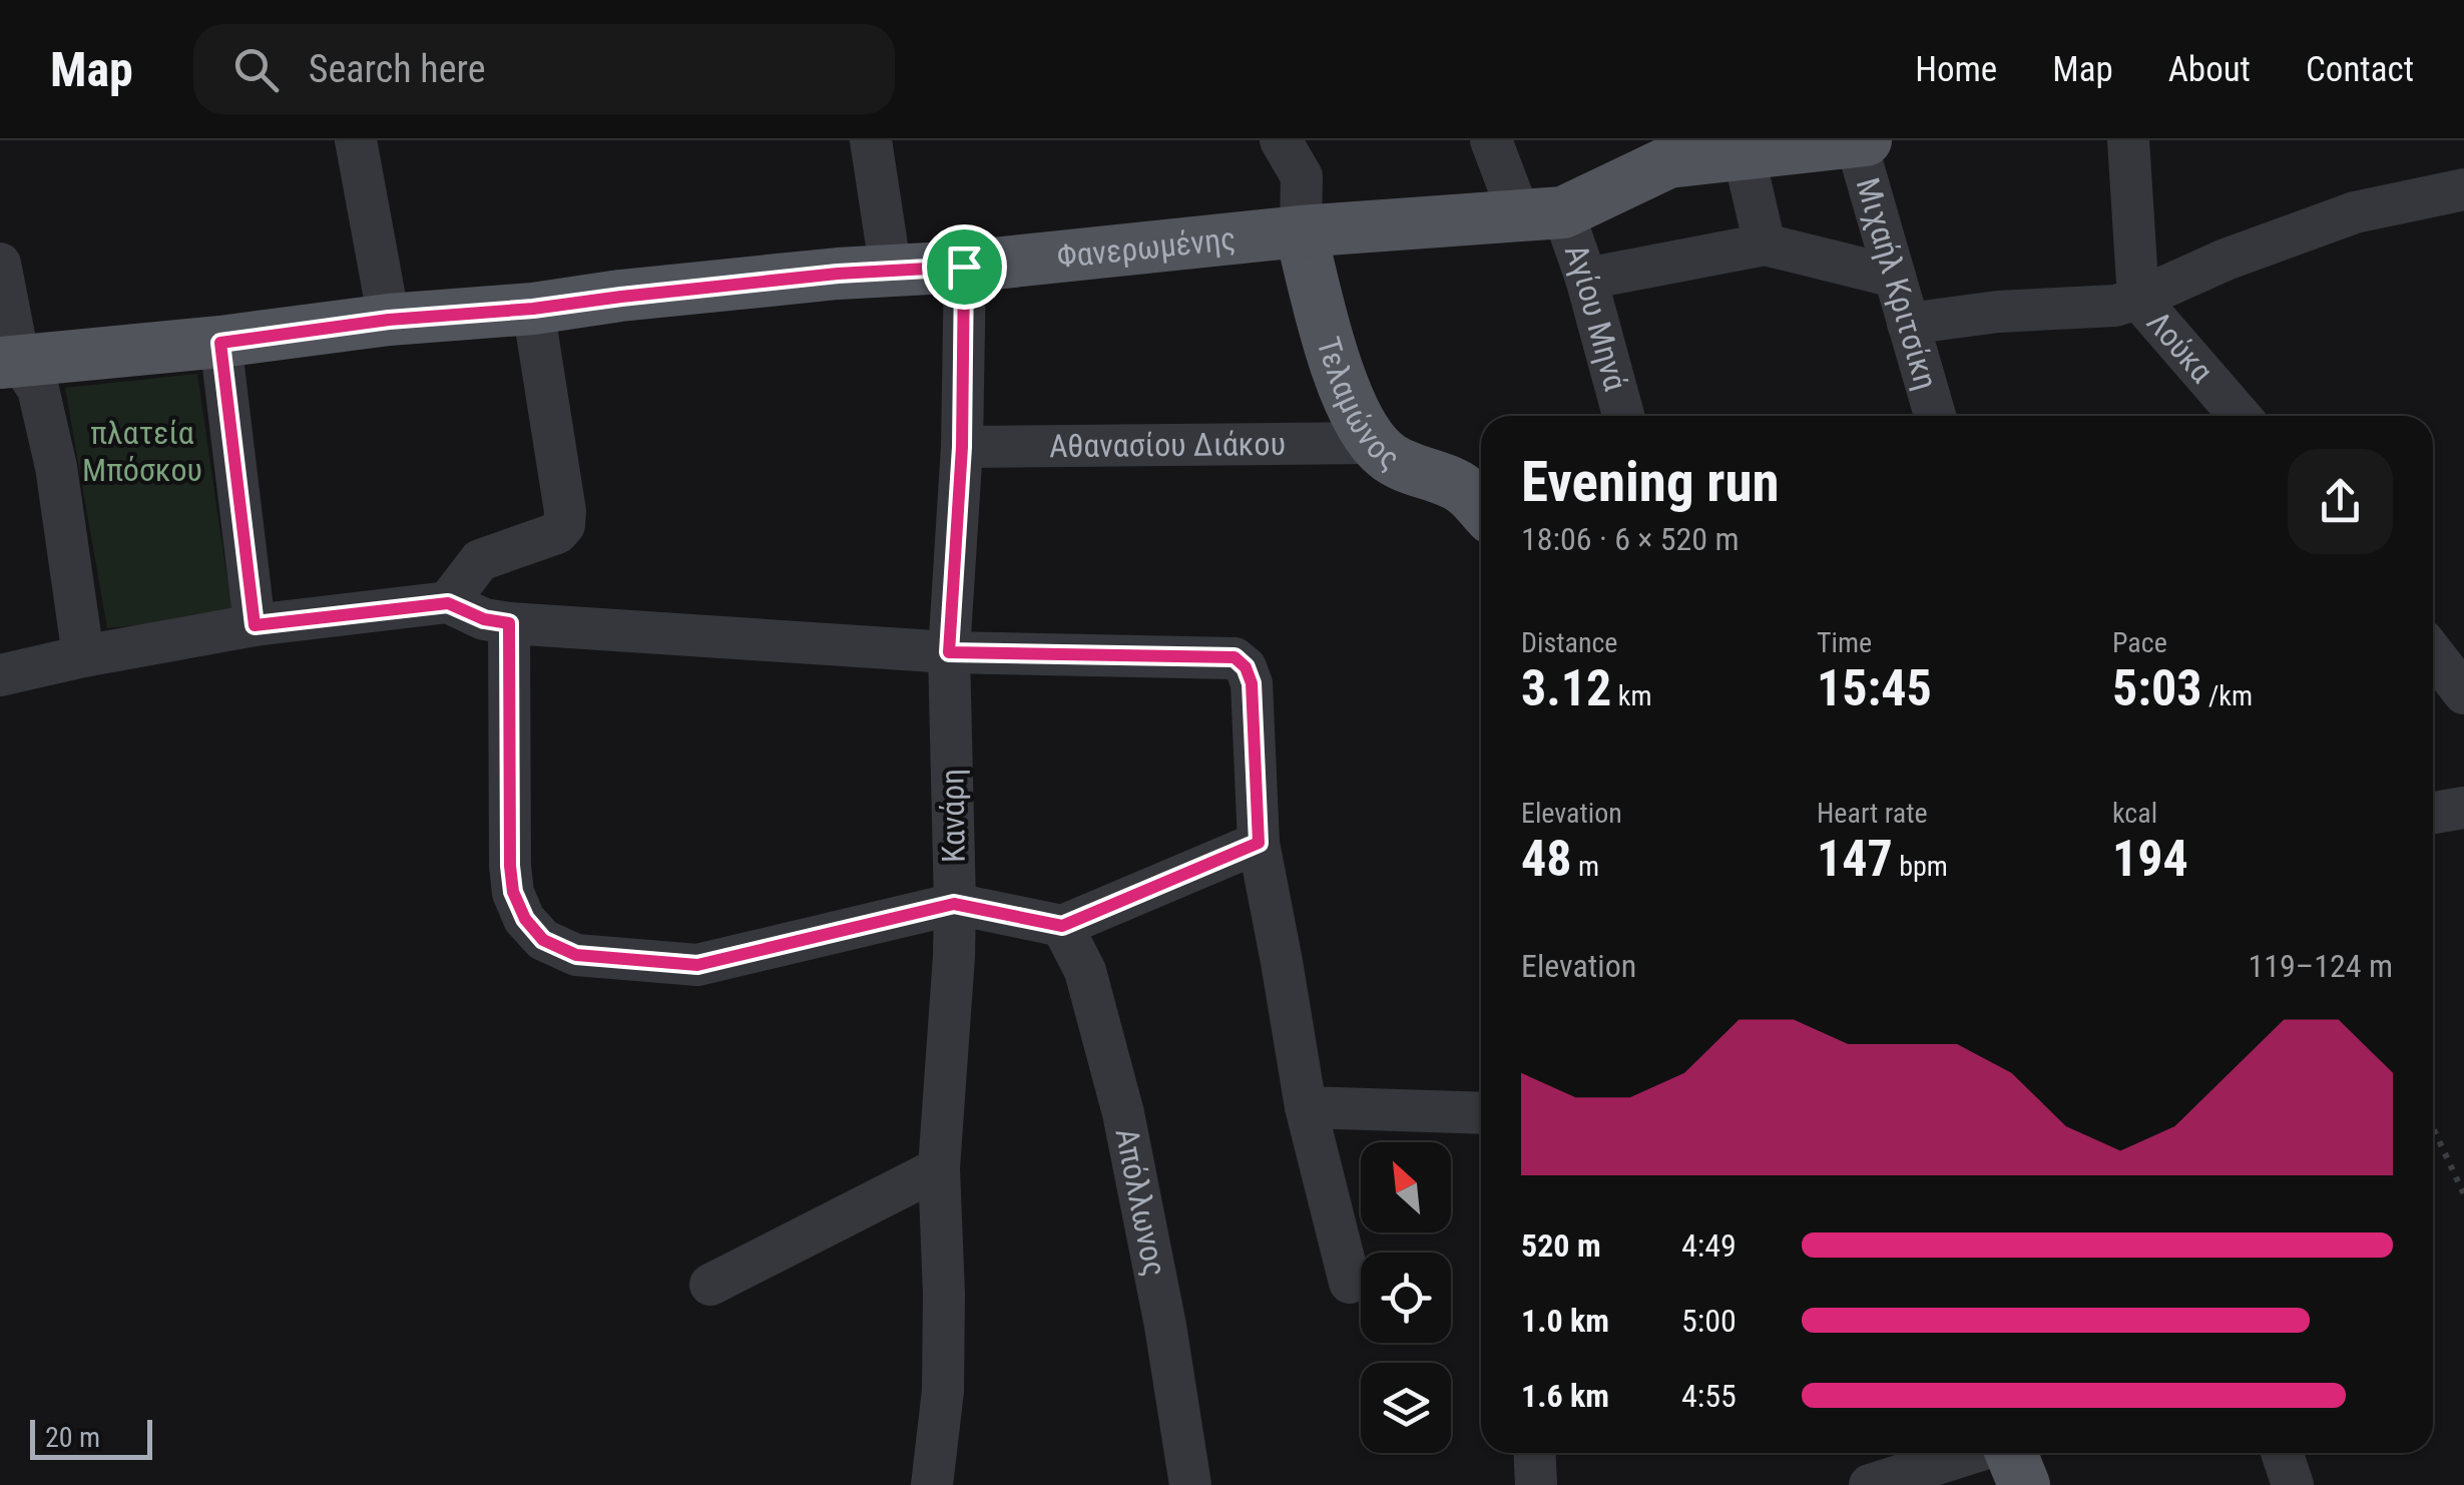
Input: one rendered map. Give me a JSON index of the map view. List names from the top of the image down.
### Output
{
  "streets": {
    "main road": ["Φανερωμένης", "Τελαμώνος"],
    "street": [
      "Μιχαήλ Κριτσίκη",
      "Αγίου Μηνά",
      "Λούκα",
      "Αθανασίου Διάκου",
      "Κανάρη",
      "Απόλλωνος"
    ]
  },
  "crossings": [
    ["Φανερωμένης", "Μιχαήλ Κριτσίκη"],
    ["Φανερωμένης", "Αγίου Μηνά"],
    ["Φανερωμένης", "Τελαμώνος"],
    ["Φανερωμένης", "Κανάρη"],
    ["Τελαμώνος", "Αθανασίου Διάκου"],
    ["Αθανασίου Διάκου", "Κανάρη"]
  ],
  "parks": ["πλατεία Μπόσκου"],
  "scale_bar": "20 m",
  "north": "top left",
  "page": {
    "header": "Map",
    "search": "Search here",
    "nav": [
      "Home",
      "Map",
      "About",
      "Contact"
    ],
    "heading": ["Evening run", "18:06 · 6 × 520 m"],
    "stats": [
      ["Distance", "3.12 km"],
      ["Time", "15:45"],
      ["Pace", "5:03 /km"],
      ["Elevation", "48 m"],
      ["Heart rate", "147 bpm"],
      ["kcal", "194"]
    ],
    "chart": ["Elevation", "119–124 m"],
    "list": [
      {
        "name": "520 m",
        "note": "4:49"
      },
      {
        "name": "1.0 km",
        "note": "5:00"
      },
      {
        "name": "1.6 km",
        "note": "4:55"
      }
    ],
    "scale": "20 m"
  }
}
